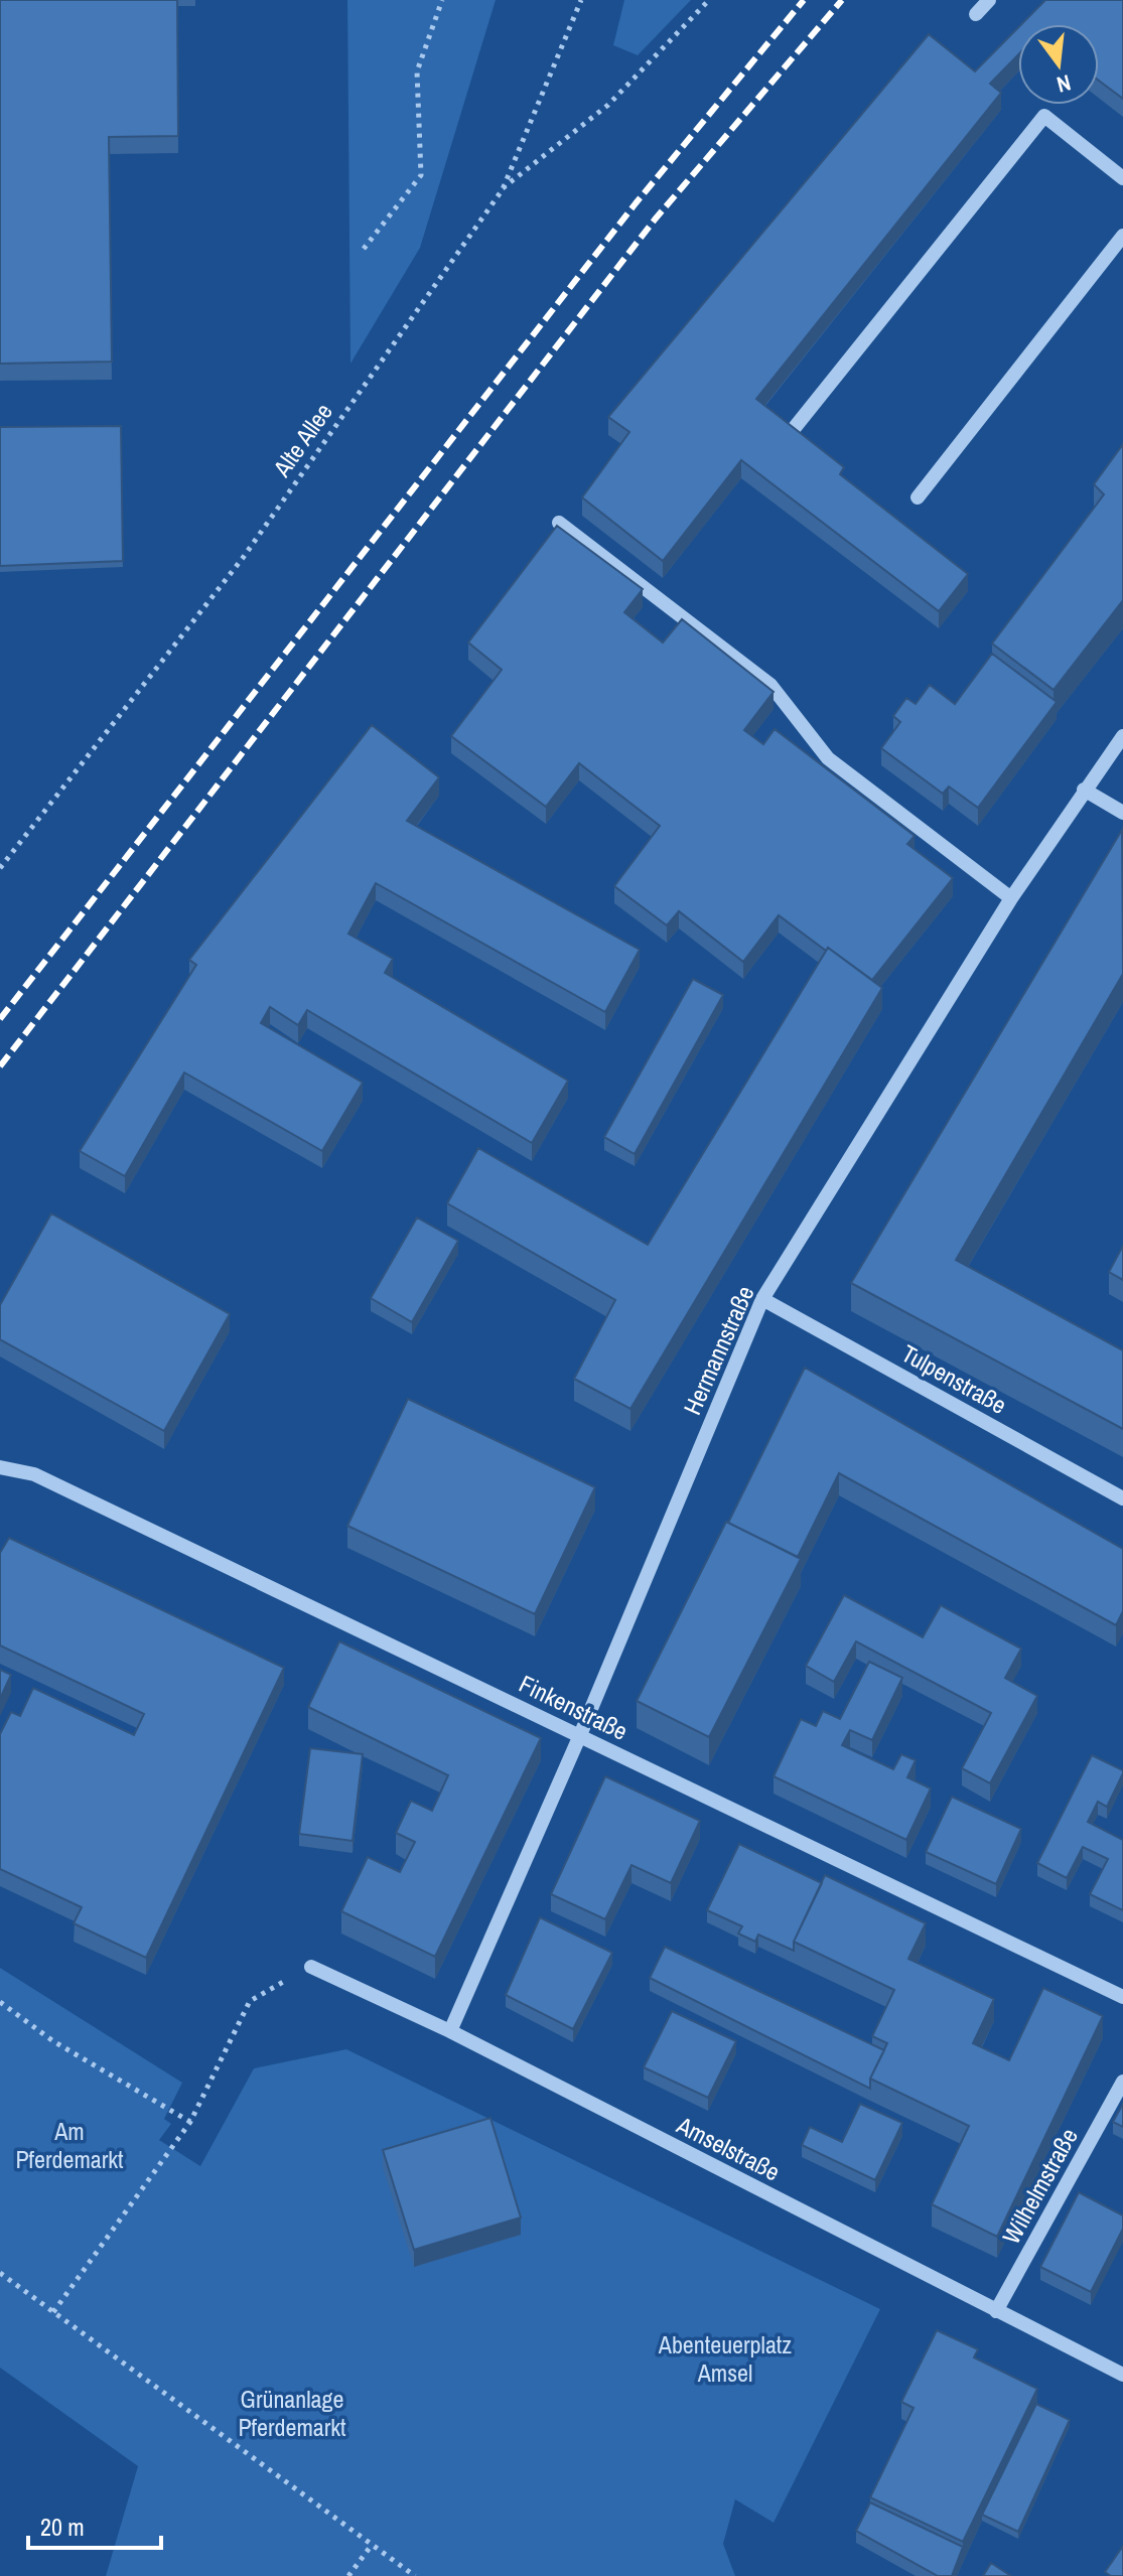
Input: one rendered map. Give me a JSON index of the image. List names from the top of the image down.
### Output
{
  "streets": {
    "street": [
      "Hermannstraße",
      "Tulpenstraße",
      "Finkenstraße",
      "Amselstraße",
      "Wilhelmstraße"
    ],
    "path": ["Alte Allee"]
  },
  "crossings": [
    ["Hermannstraße", "Tulpenstraße"],
    ["Hermannstraße", "Finkenstraße"],
    ["Hermannstraße", "Amselstraße"],
    ["Amselstraße", "Wilhelmstraße"]
  ],
  "parks": ["Am Pferdemarkt", "Abenteuerplatz Amsel", "Grünanlage Pferdemarkt"],
  "scale_bar": "20 m",
  "north": "bottom"
}
